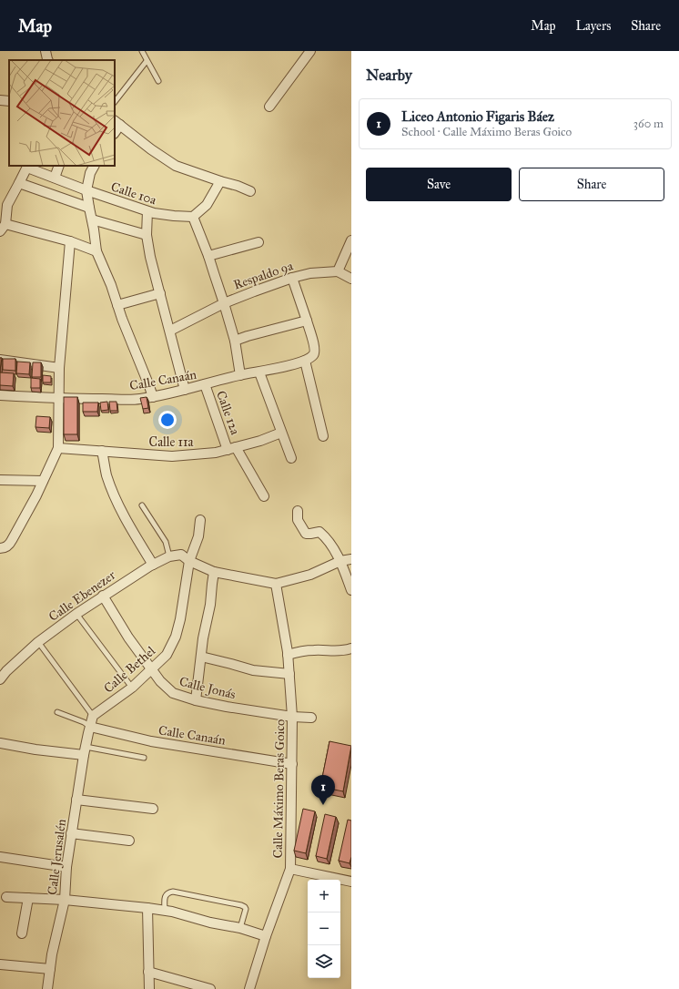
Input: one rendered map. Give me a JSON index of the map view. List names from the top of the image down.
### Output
{
  "streets": {
    "street": [
      "Calle 10a",
      "Respaldo 9a",
      "Calle Canaán",
      "Calle 12a",
      "Calle 11a",
      "Calle Ebenezer",
      "Calle Bethel",
      "Calle Jonás",
      "Calle Máximo Beras Goico",
      "Calle Jerusalén"
    ]
  },
  "crossings": [
    ["Calle Canaán", "Calle 12a"],
    ["Calle Canaán", "Calle Máximo Beras Goico"],
    ["Calle Canaán", "Calle Jerusalén"],
    ["Calle 12a", "Calle 11a"],
    ["Calle Ebenezer", "Calle Jonás"],
    ["Calle Bethel", "Calle Jonás"],
    ["Calle Jonás", "Calle Máximo Beras Goico"]
  ],
  "page": {
    "header": "Map",
    "nav": ["Map", "Layers", "Share"],
    "heading": "Nearby",
    "list": [
      {
        "mark": "1",
        "name": "Liceo Antonio Figaris Báez",
        "note": "School · Calle Máximo Beras Goico",
        "value": "360 m"
      }
    ],
    "buttons": ["Save", "Share"],
    "pins": "1",
    "map_buttons": ["+", "−"]
  }
}
